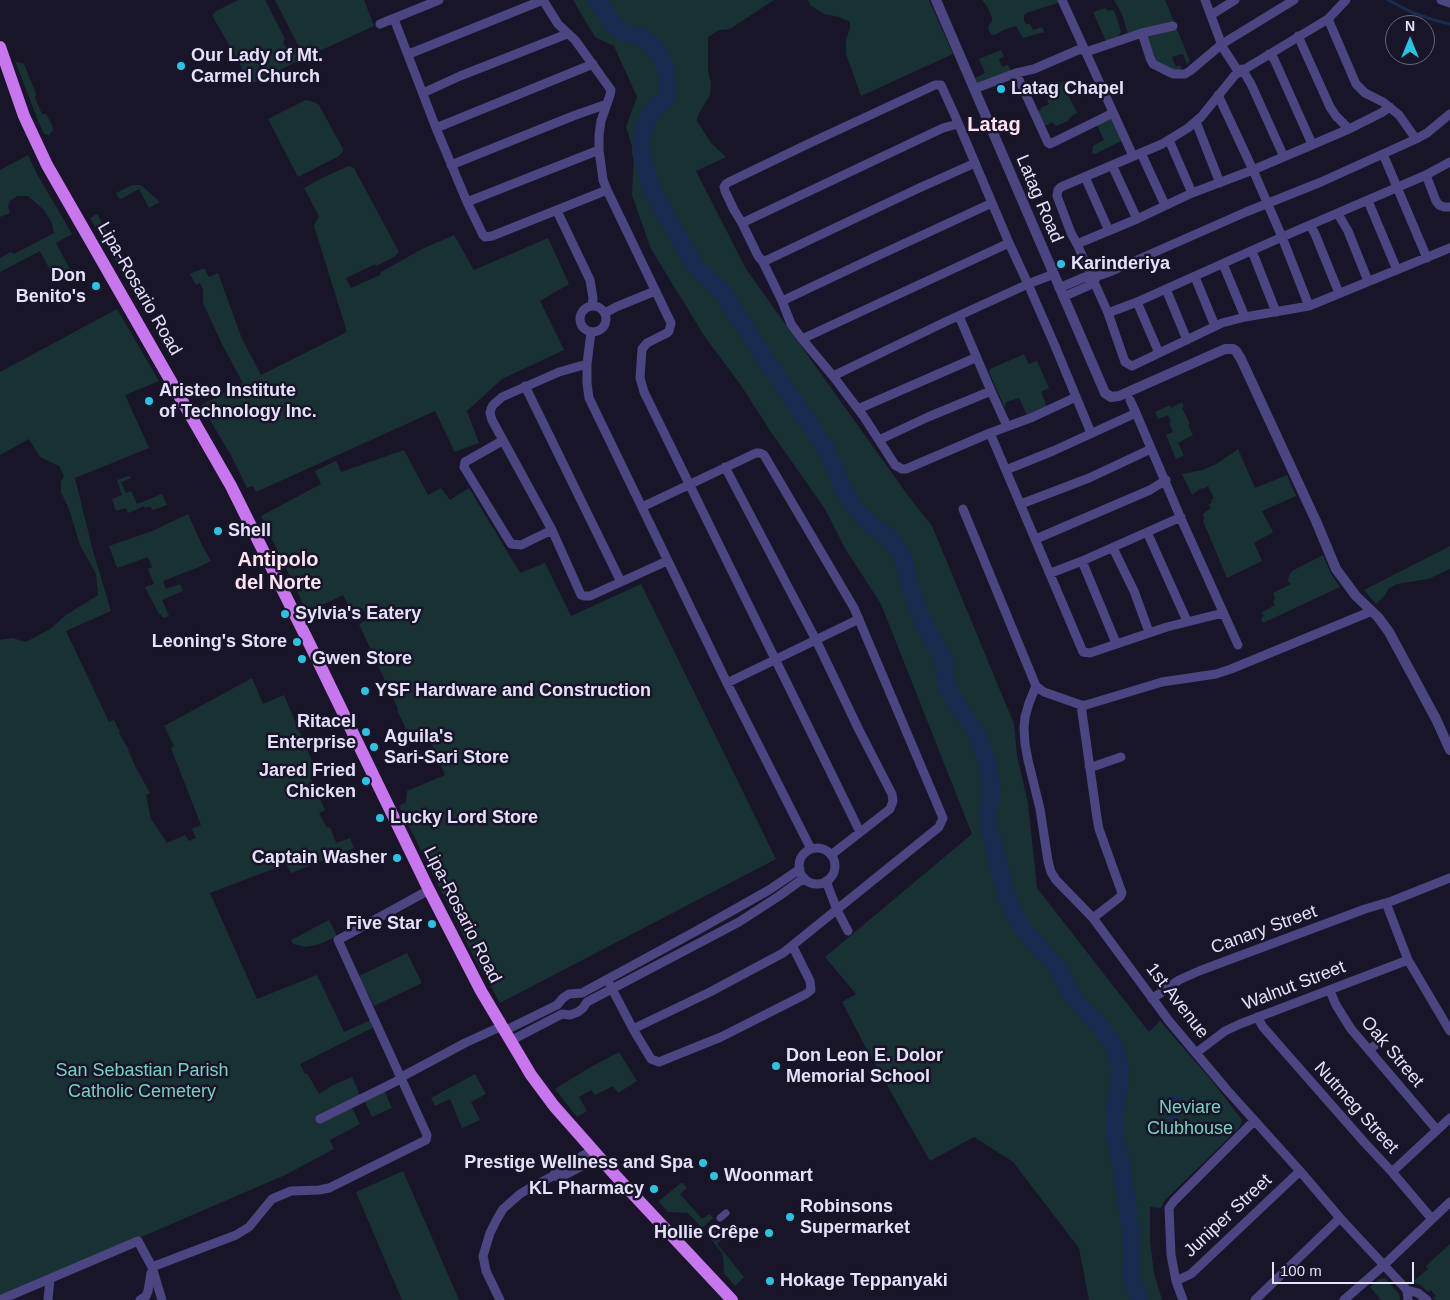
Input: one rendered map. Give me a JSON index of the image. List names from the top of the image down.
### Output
{
  "streets": {
    "main road": ["Lipa-Rosario Road"],
    "street": [
      "Latag Road",
      "Canary Street",
      "Walnut Street",
      "1st Avenue",
      "Oak Street",
      "Nutmeg Street",
      "Juniper Street"
    ]
  },
  "crossings": [
    ["Canary Street", "1st Avenue"],
    ["Walnut Street", "1st Avenue"],
    ["Walnut Street", "Oak Street"],
    ["Walnut Street", "Nutmeg Street"],
    ["1st Avenue", "Juniper Street"]
  ],
  "districts": ["Latag", "Antipolo del Norte"],
  "parks": ["San Sebastian Parish Catholic Cemetery", "Neviare Clubhouse"],
  "places": [
    "Our Lady of Mt. Carmel Church",
    "Latag Chapel",
    "Karinderiya",
    "Don Benito's",
    "Aristeo Institute of Technology Inc.",
    "Shell",
    "Sylvia's Eatery",
    "Leoning's Store",
    "Gwen Store",
    "YSF Hardware and Construction",
    "Ritacel Enterprise",
    "Aguila's Sari-Sari Store",
    "Jared Fried Chicken",
    "Lucky Lord Store",
    "Captain Washer",
    "Five Star",
    "Don Leon E. Dolor Memorial School",
    "Prestige Wellness and Spa",
    "Woonmart",
    "KL Pharmacy",
    "Robinsons Supermarket",
    "Hollie Crêpe",
    "Hokage Teppanyaki"
  ],
  "scale_bar": "100 m",
  "north": "top"
}
